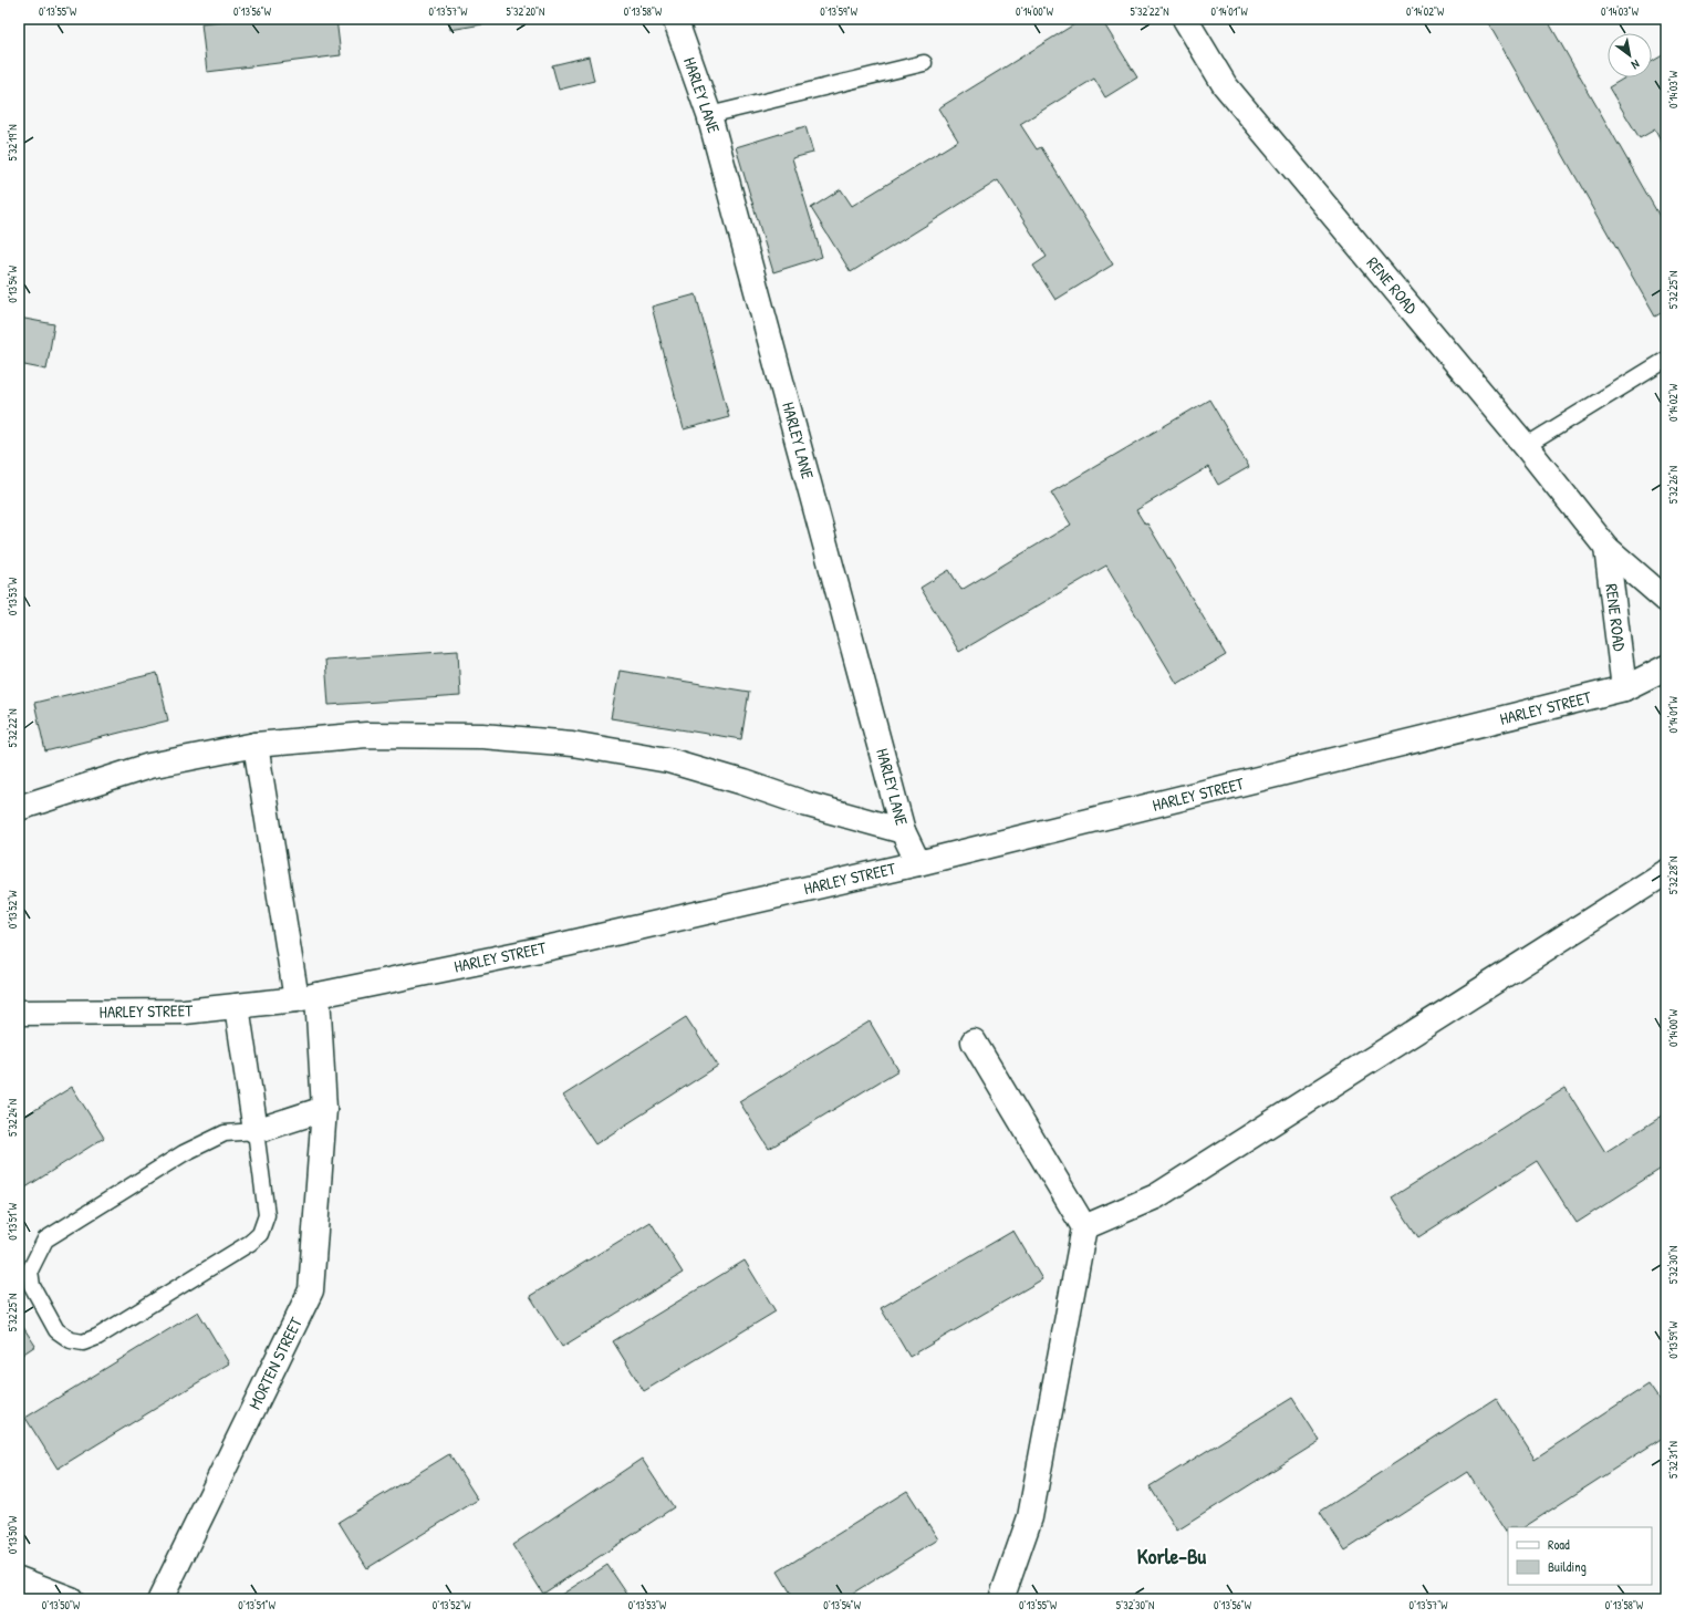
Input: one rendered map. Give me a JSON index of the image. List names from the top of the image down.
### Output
{
  "streets": {
    "street": [
      "HARLEY LANE",
      "RENE ROAD",
      "HARLEY STREET",
      "MORTEN STREET"
    ]
  },
  "crossings": [
    ["HARLEY LANE", "HARLEY STREET"],
    ["RENE ROAD", "HARLEY STREET"],
    ["HARLEY STREET", "MORTEN STREET"]
  ],
  "districts": ["Korle-Bu"],
  "legend": ["Road", "Building"],
  "north": "bottom right",
  "coordinates": [
    "0°13'55\"W",
    "0°13'56\"W",
    "0°13'57\"W",
    "5°32'20\"N",
    "0°13'58\"W",
    "0°13'59\"W",
    "0°14'00\"W",
    "5°32'22\"N",
    "0°14'01\"W",
    "0°14'02\"W",
    "0°14'03\"W",
    "5°32'19\"N",
    "0°13'54\"W",
    "5°32'25\"N",
    "5°32'26\"N",
    "0°13'53\"W",
    "5°32'28\"N",
    "0°13'52\"W",
    "5°32'24\"N",
    "0°13'51\"W",
    "5°32'30\"N",
    "5°32'31\"N",
    "0°13'50\"W"
  ]
}
